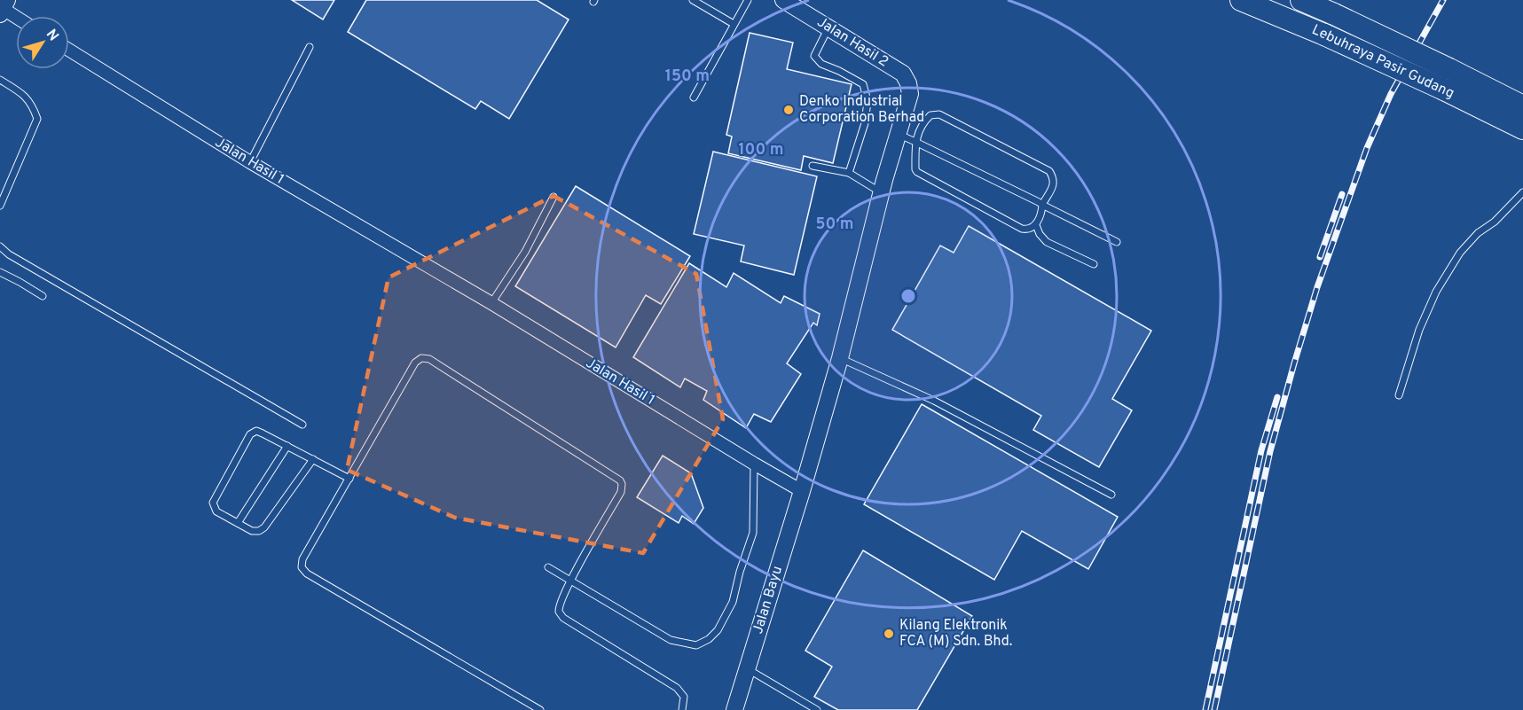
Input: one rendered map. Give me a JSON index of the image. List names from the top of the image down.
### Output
{
  "streets": {
    "highway": ["Lebuhraya Pasir Gudang"],
    "street": ["Jalan Hasil 2", "Jalan Hasil 1", "Jalan Bayu"]
  },
  "crossings": [
    ["Jalan Hasil 1", "Jalan Bayu"]
  ],
  "places": ["Denko Industrial Corporation Berhad", "Kilang Elektronik FCA (M) Sdn. Bhd."],
  "north": "top right",
  "rings": ["150 m", "100 m", "50 m"]
}
